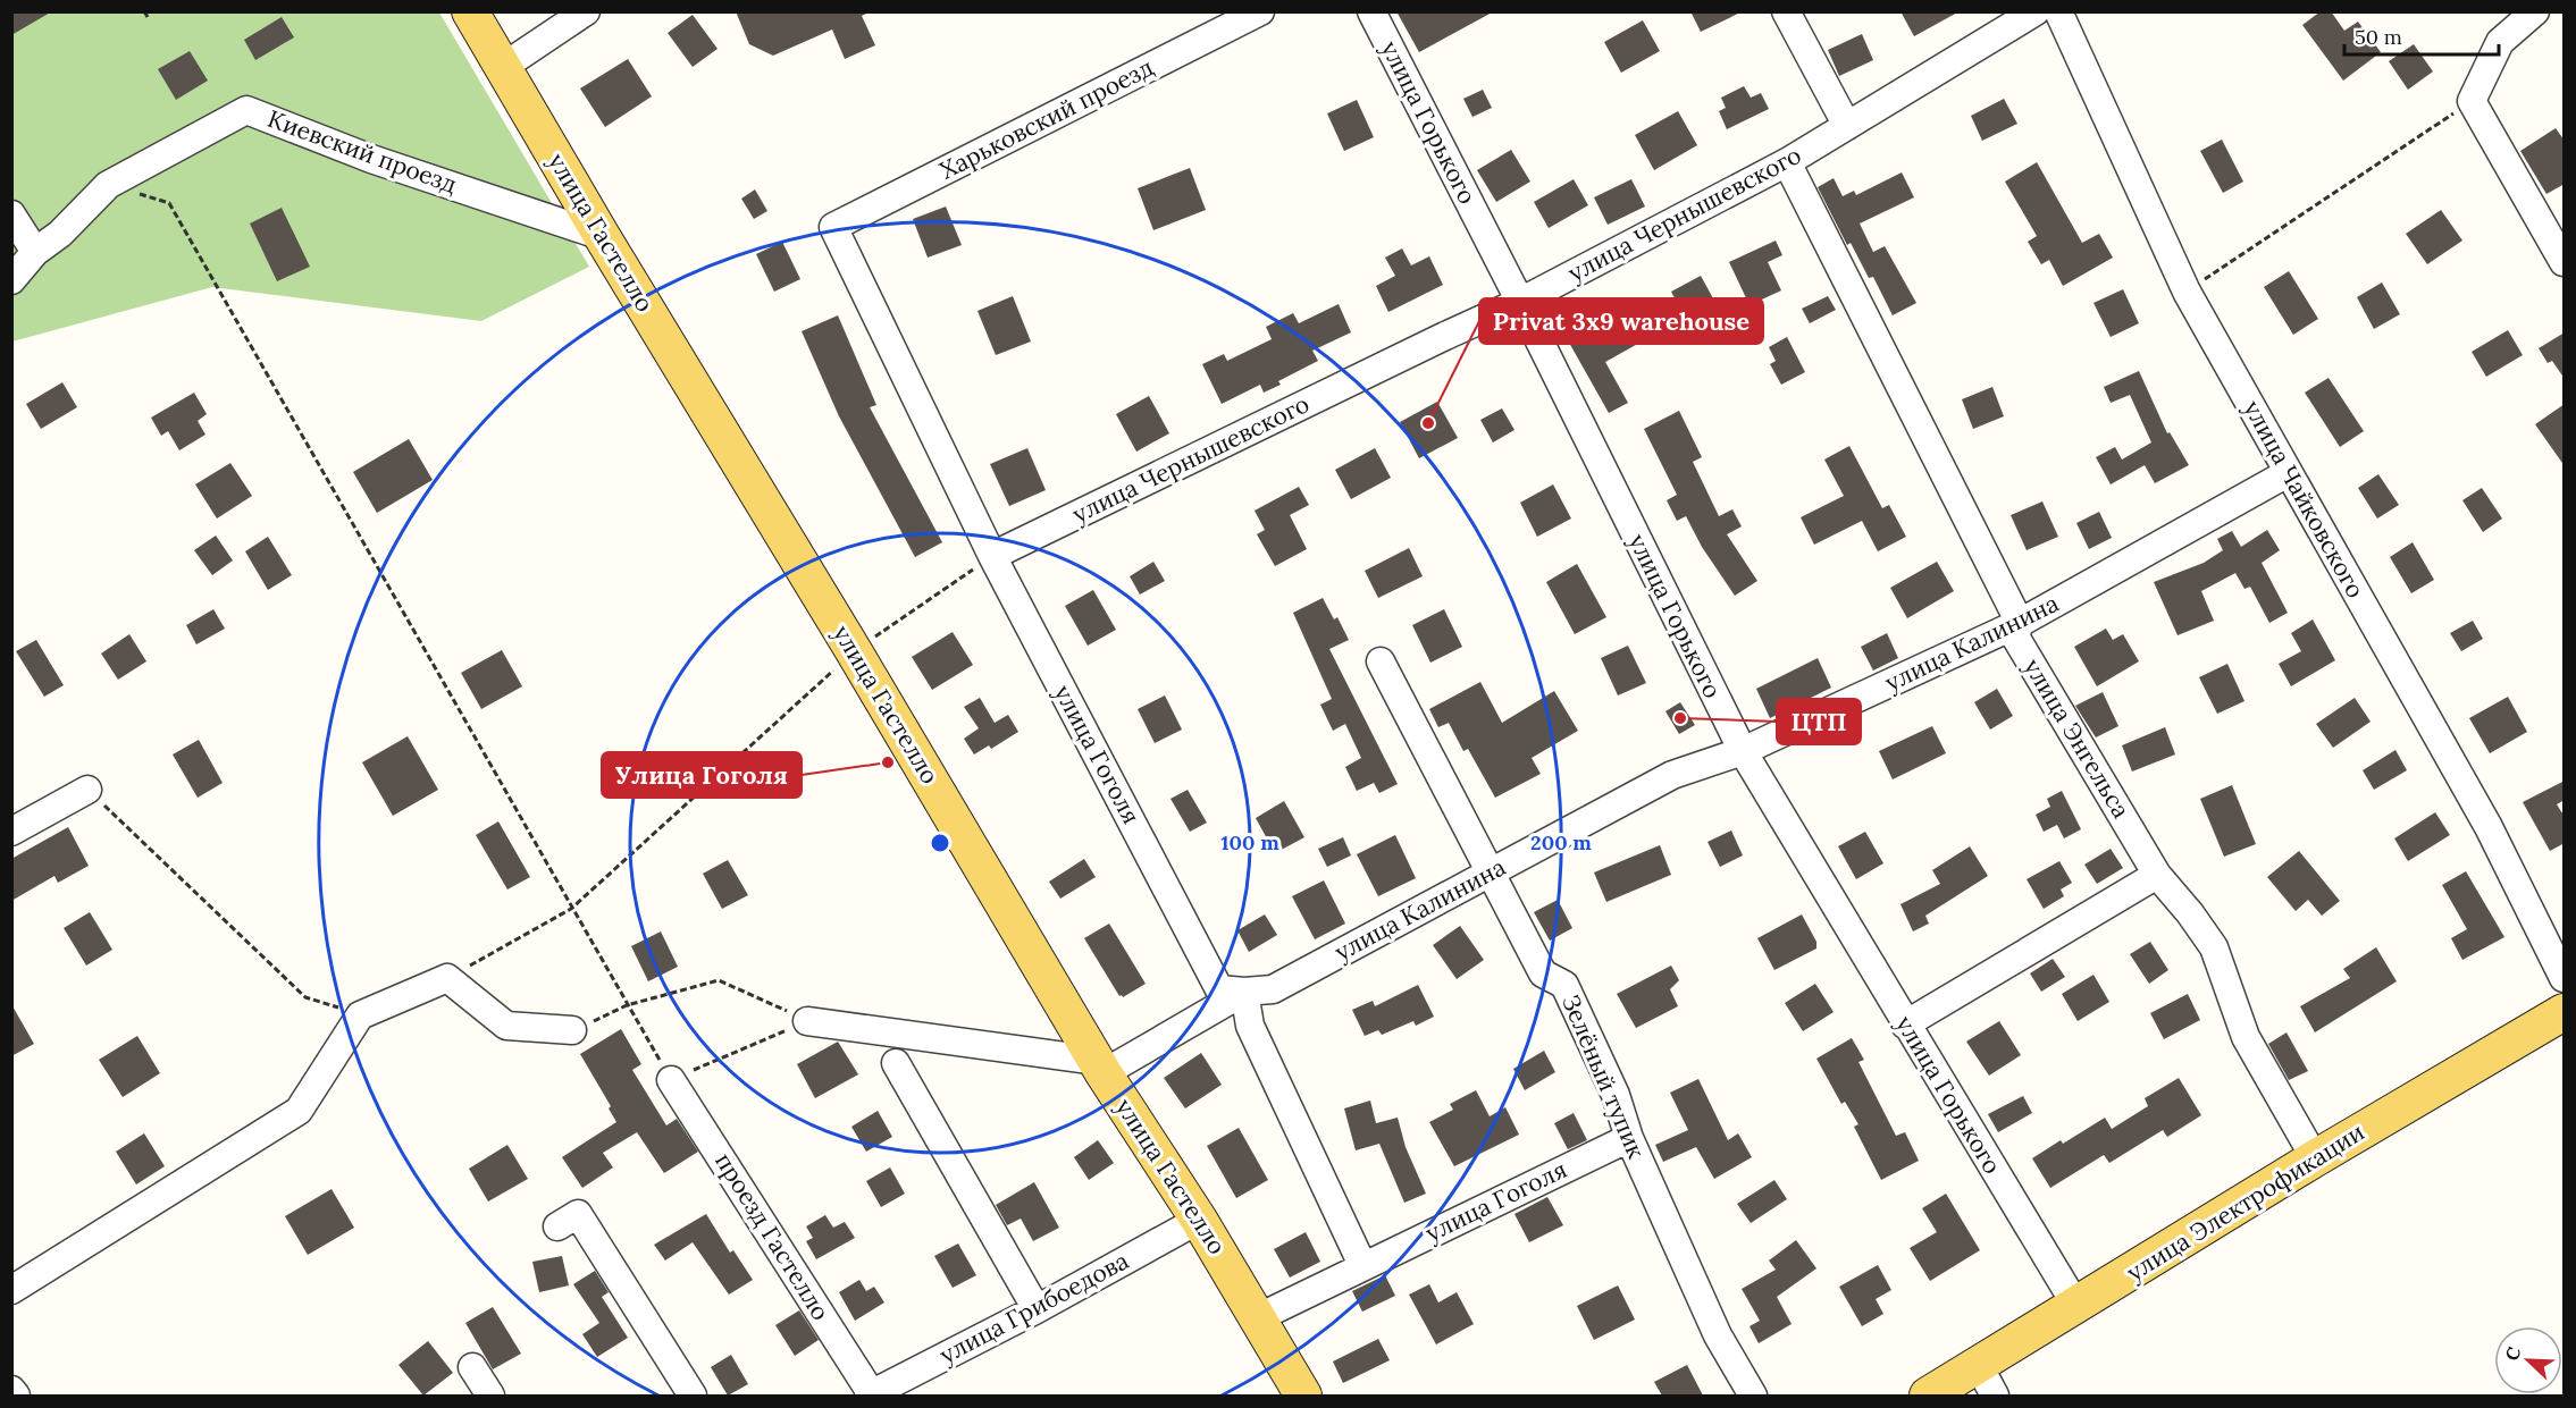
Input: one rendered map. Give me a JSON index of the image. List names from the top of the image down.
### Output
{
  "streets": {
    "main road": ["улица Гастелло", "улица Электрофикации"],
    "street": [
      "Харьковский проезд",
      "улица Горького",
      "Киевский проезд",
      "улица Чернышевского",
      "улица Чайковского",
      "улица Калинина",
      "улица Энгельса",
      "улица Гоголя",
      "Зелёный тупик",
      "проезд Гастелло",
      "улица Грибоедова"
    ]
  },
  "crossings": [
    ["Харьковский проезд", "улица Гоголя"],
    ["улица Горького", "улица Чернышевского"],
    ["улица Горького", "улица Калинина"],
    ["улица Горького", "улица Электрофикации"],
    ["Киевский проезд", "улица Гастелло"],
    ["улица Чернышевского", "улица Энгельса"],
    ["улица Чернышевского", "улица Гоголя"],
    ["улица Гастелло", "улица Калинина"],
    ["улица Гастелло", "улица Гоголя"],
    ["улица Гастелло", "улица Грибоедова"],
    ["улица Чайковского", "улица Калинина"],
    ["улица Калинина", "улица Энгельса"],
    ["улица Калинина", "улица Гоголя"],
    ["улица Калинина", "Зелёный тупик"],
    ["улица Энгельса", "улица Электрофикации"],
    ["улица Гоголя", "Зелёный тупик"],
    ["проезд Гастелло", "улица Грибоедова"]
  ],
  "places": ["Privat 3x9 warehouse", "ЦТП", "Улица Гоголя"],
  "scale_bar": "50 m",
  "north": "top left",
  "rings": ["100 m", "200 m"]
}
